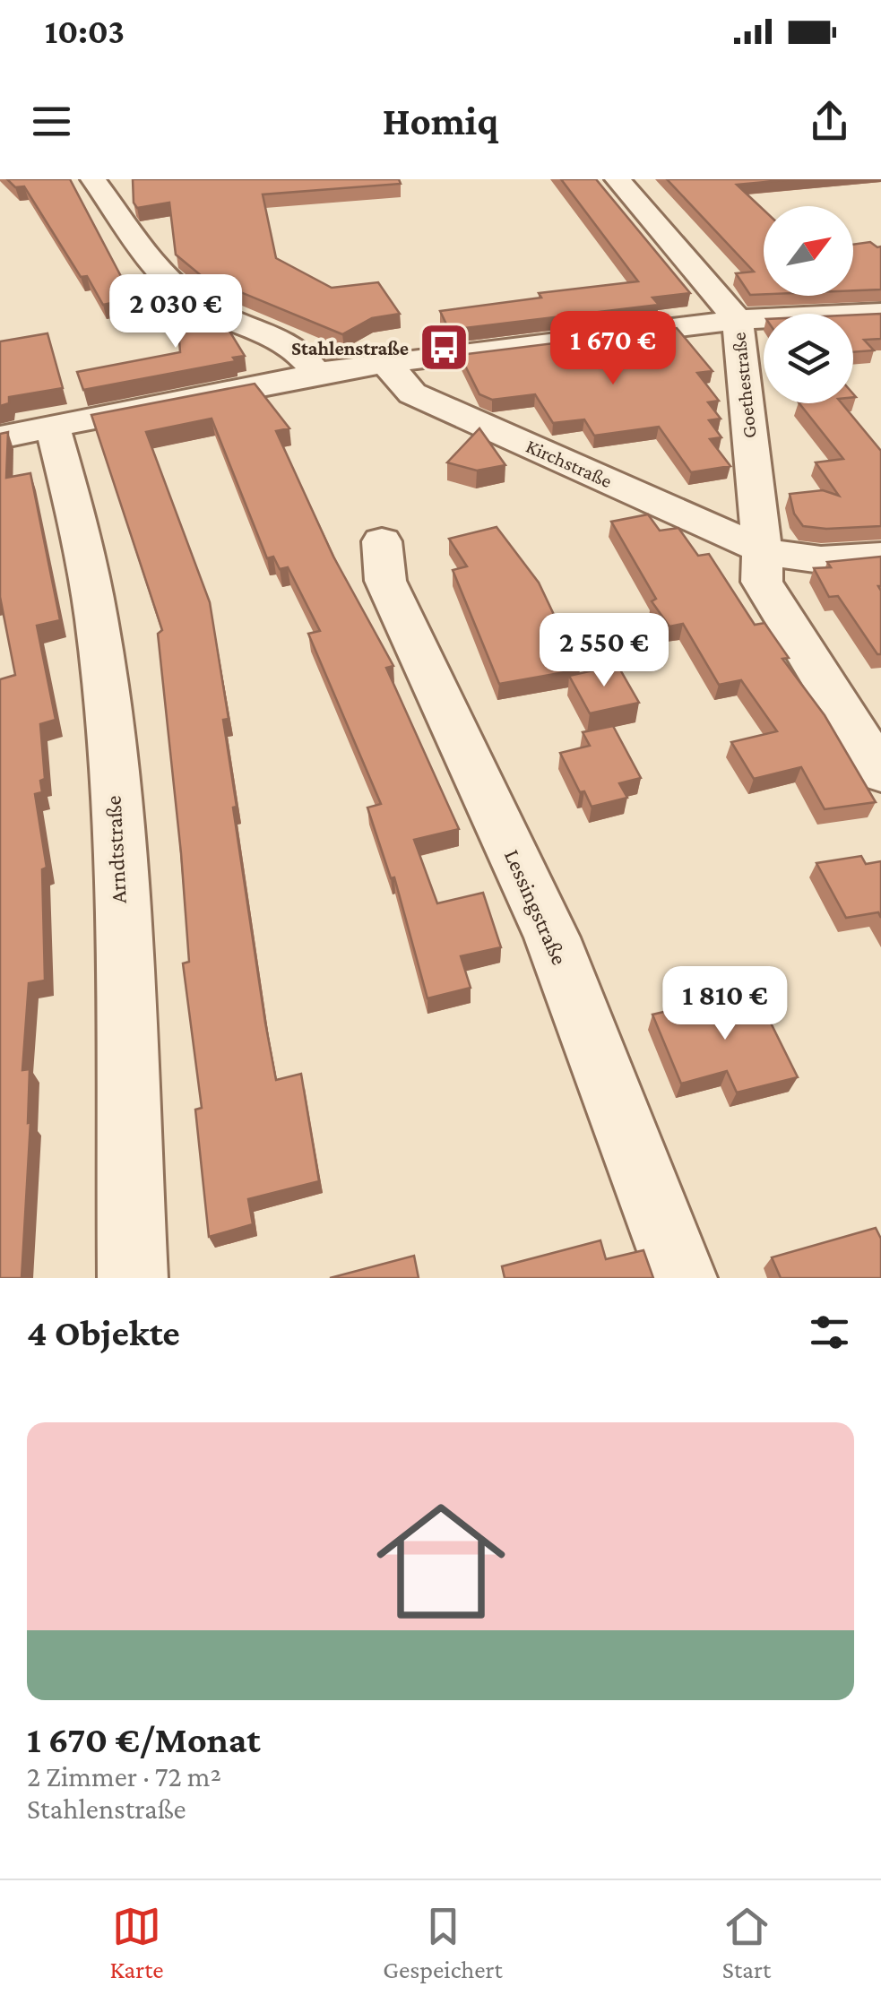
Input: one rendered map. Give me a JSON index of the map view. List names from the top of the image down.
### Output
{
  "streets": {
    "street": [
      "Goethestraße",
      "Kirchstraße",
      "Arndtstraße",
      "Lessingstraße"
    ]
  },
  "crossings": [
    ["Goethestraße", "Kirchstraße"]
  ],
  "places": {
    "bus stop": ["Stahlenstraße"]
  },
  "north": "top right",
  "page": {
    "status": "10:03",
    "header": "Homiq",
    "price": [
      "2 030 €",
      "1 670 €",
      "2 550 €",
      "1 810 €"
    ],
    "heading": "4 Objekte",
    "list": [
      {
        "name": "1 670 €/Monat",
        "note": "2 Zimmer · 72 m² · Stahlenstraße"
      }
    ],
    "tabs": ["Karte", "Gespeichert", "Start"]
  }
}
